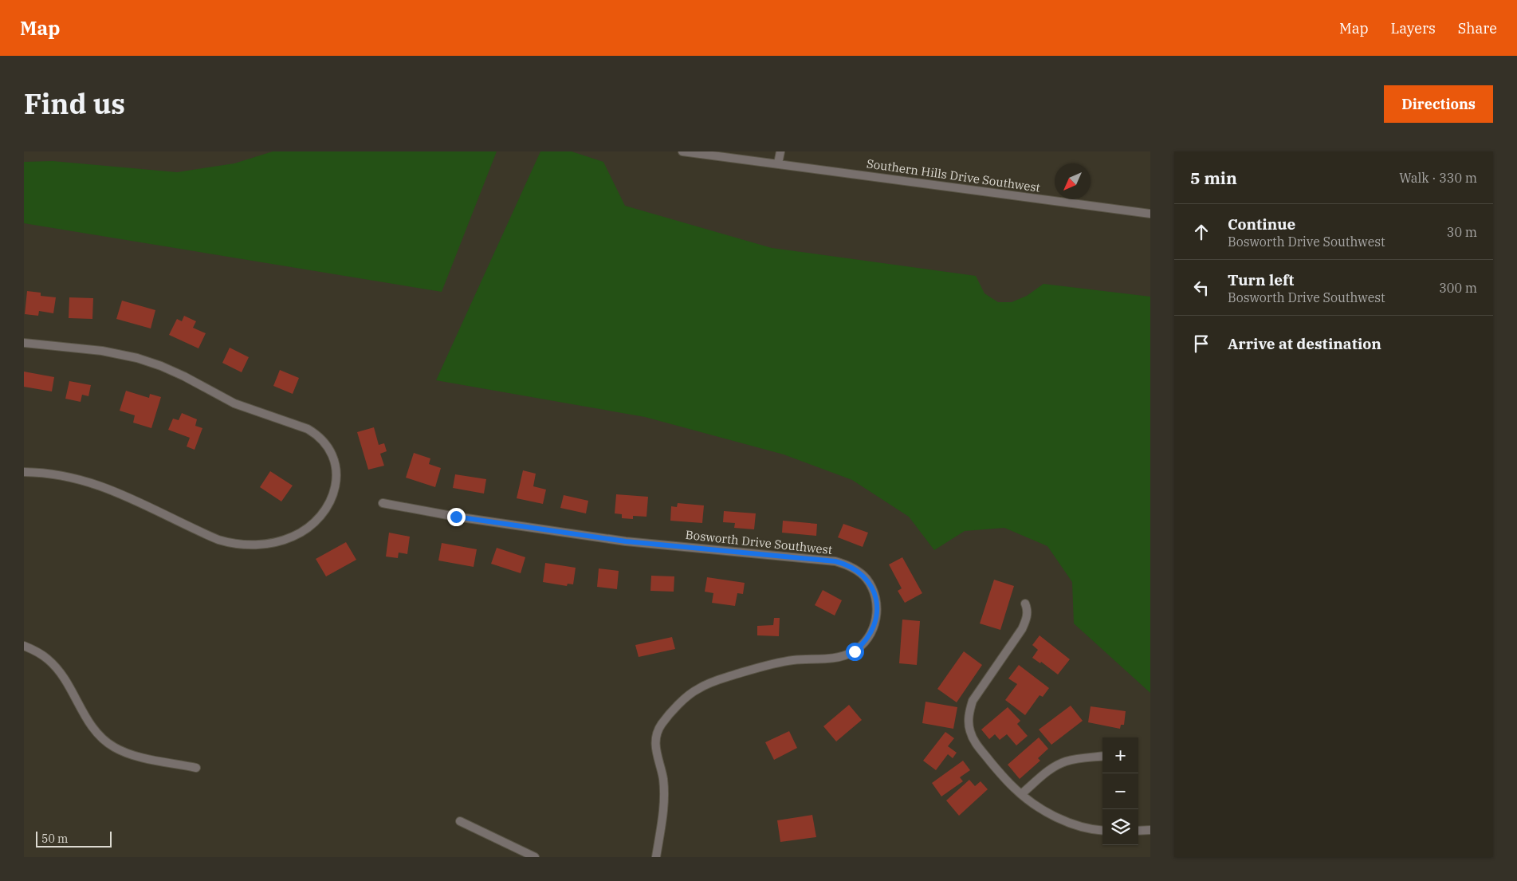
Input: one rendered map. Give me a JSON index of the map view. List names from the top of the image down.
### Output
{
  "streets": {
    "street": ["Southern Hills Drive Southwest", "Bosworth Drive Southwest"]
  },
  "scale_bar": "50 m",
  "north": "bottom left",
  "page": {
    "header": "Map",
    "nav": ["Map", "Layers", "Share"],
    "title": "Find us",
    "buttons": "Directions",
    "heading": ["5 min", "Walk · 330 m"],
    "list": [
      ["Continue", "Bosworth Drive Southwest", "30 m"],
      ["Turn left", "Bosworth Drive Southwest", "300 m"],
      "Arrive at destination"
    ],
    "map_buttons": ["+", "−"],
    "scale": "50 m"
  }
}
